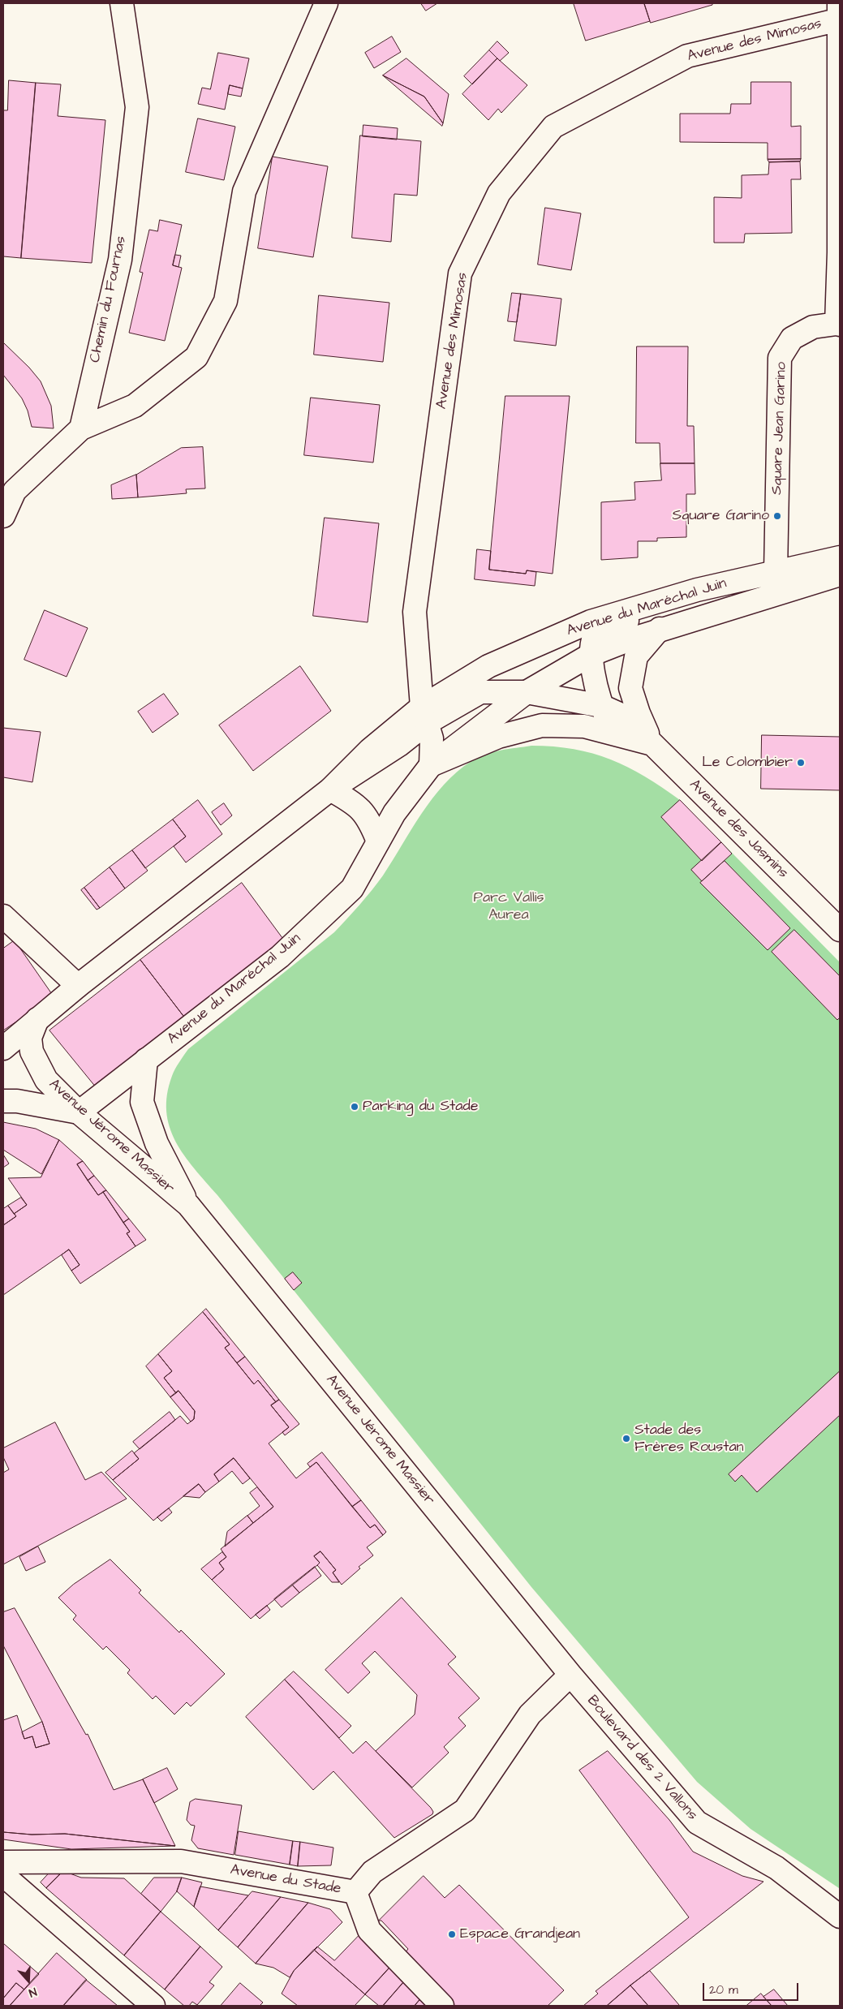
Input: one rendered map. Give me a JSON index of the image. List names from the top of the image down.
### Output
{
  "streets": {
    "street": [
      "Avenue des Mimosas",
      "Chemin du Fournas",
      "Square Jean Garino",
      "Avenue du Maréchal Juin",
      "Avenue des Jasmins",
      "Avenue Jérome Massier",
      "Boulevard des 2 Vallons",
      "Avenue du Stade"
    ]
  },
  "crossings": [
    ["Avenue des Mimosas", "Avenue du Maréchal Juin"],
    ["Avenue des Mimosas", "Avenue des Jasmins"],
    ["Square Jean Garino", "Avenue du Maréchal Juin"],
    ["Avenue du Maréchal Juin", "Avenue des Jasmins"],
    ["Avenue du Maréchal Juin", "Avenue Jérome Massier"],
    ["Avenue Jérome Massier", "Boulevard des 2 Vallons"],
    ["Avenue Jérome Massier", "Avenue du Stade"],
    ["Boulevard des 2 Vallons", "Avenue du Stade"]
  ],
  "parks": ["Parc Vallis Aurea"],
  "places": [
    "Square Garino",
    "Le Colombier",
    "Parking du Stade",
    "Stade des Frères Roustan",
    "Espace Grandjean"
  ],
  "scale_bar": "20 m",
  "north": "bottom"
}
